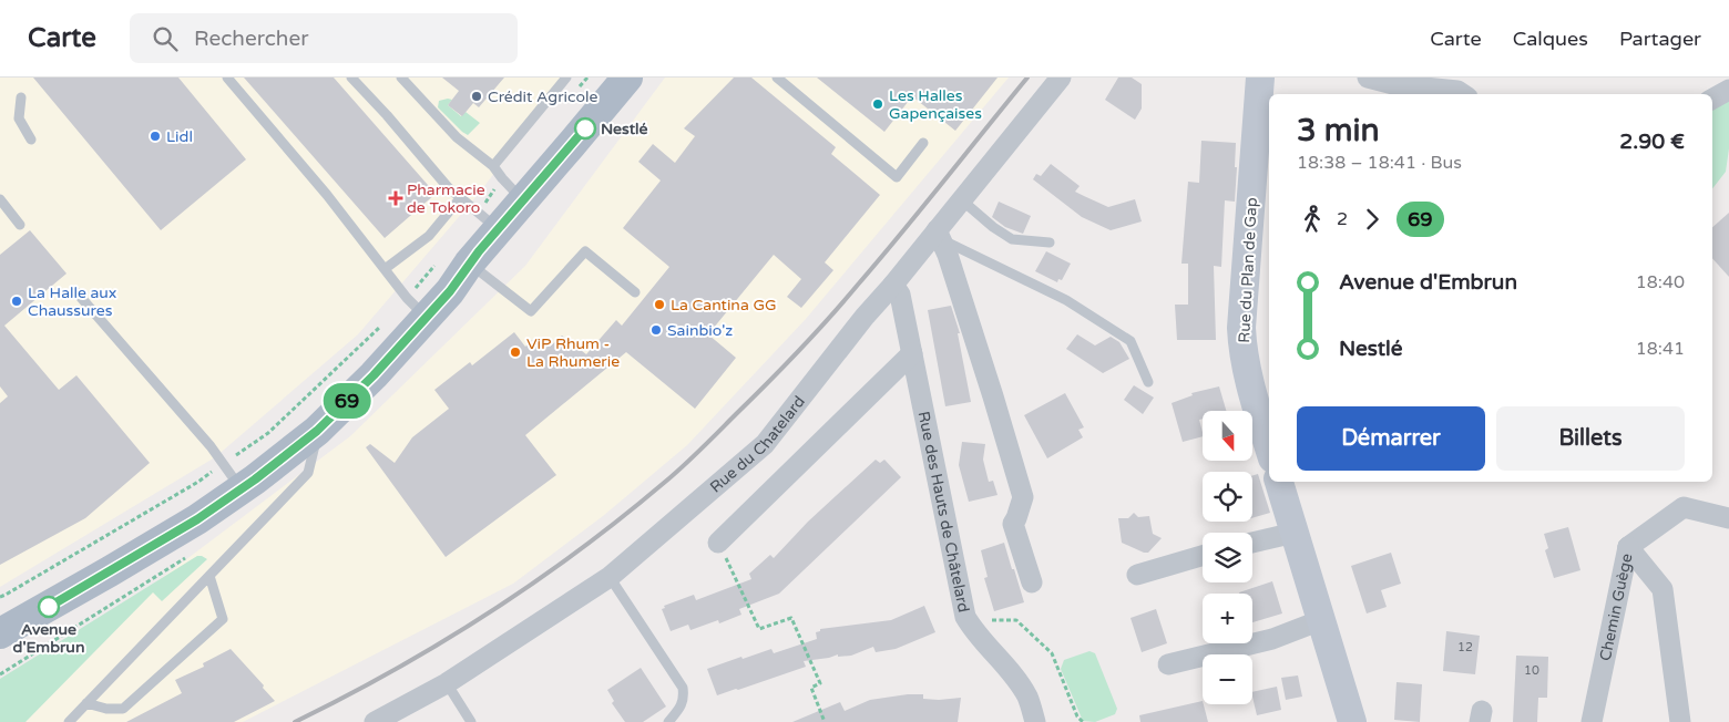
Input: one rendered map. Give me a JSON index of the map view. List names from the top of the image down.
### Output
{
  "streets": {
    "main road": ["Rue du Plan de Gap"],
    "street": ["Rue du Chatelard", "Rue des Hauts de Châtelard", "Chemin Guège"]
  },
  "crossings": [
    ["Rue du Chatelard", "Rue des Hauts de Châtelard"]
  ],
  "places": {
    "other": [
      "Crédit Agricole",
      "Les Halles Gapençaises",
      "Nestlé",
      "Lidl",
      "La Halle aux Chaussures",
      "La Cantina GG",
      "Sainbio'z",
      "ViP Rhum - La Rhumerie",
      "Avenue d'Embrun"
    ],
    "health": ["Pharmacie de Tokoro"]
  },
  "lines": ["bus line 69"],
  "house_numbers": ["12", "10"],
  "north": "bottom",
  "page": {
    "header": "Carte",
    "search": "Rechercher",
    "nav": ["Carte", "Calques", "Partager"],
    "on_map": "69",
    "heading": ["3 min", "18:38 – 18:41 · Bus", "2.90 €"],
    "legs": ["2", "69"],
    "list": [
      {
        "name": "Avenue d'Embrun",
        "value": "18:40"
      },
      {
        "name": "Nestlé",
        "value": "18:41"
      }
    ],
    "buttons": ["Démarrer", "Billets"],
    "map_buttons": ["+", "−"]
  }
}
